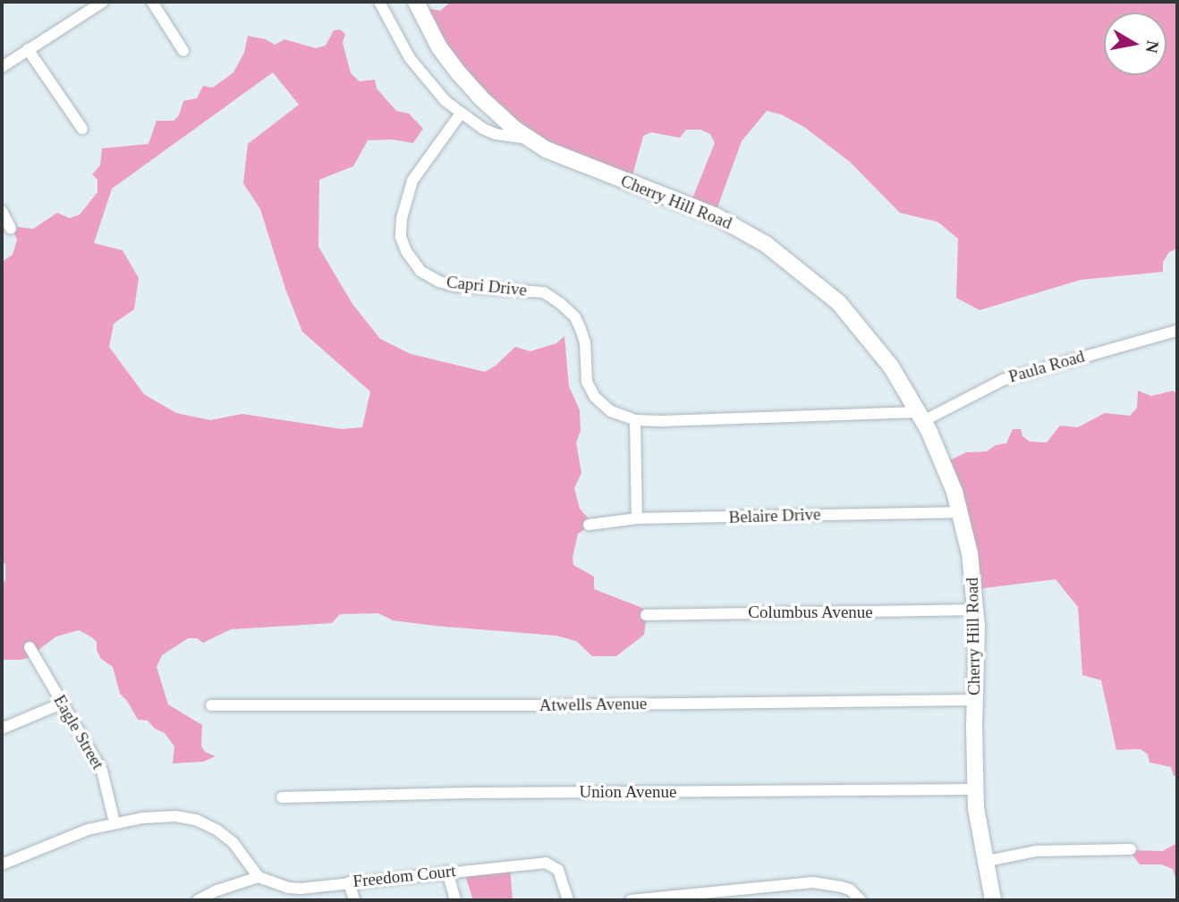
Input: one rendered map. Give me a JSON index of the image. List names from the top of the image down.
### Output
{
  "streets": {
    "main road": ["Cherry Hill Road"],
    "street": [
      "Capri Drive",
      "Paula Road",
      "Belaire Drive",
      "Columbus Avenue",
      "Atwells Avenue",
      "Eagle Street",
      "Union Avenue",
      "Freedom Court"
    ]
  },
  "crossings": [
    ["Cherry Hill Road", "Capri Drive"],
    ["Cherry Hill Road", "Paula Road"],
    ["Cherry Hill Road", "Belaire Drive"],
    ["Cherry Hill Road", "Columbus Avenue"],
    ["Cherry Hill Road", "Atwells Avenue"],
    ["Cherry Hill Road", "Union Avenue"],
    ["Capri Drive", "Paula Road"]
  ],
  "north": "right"
}
